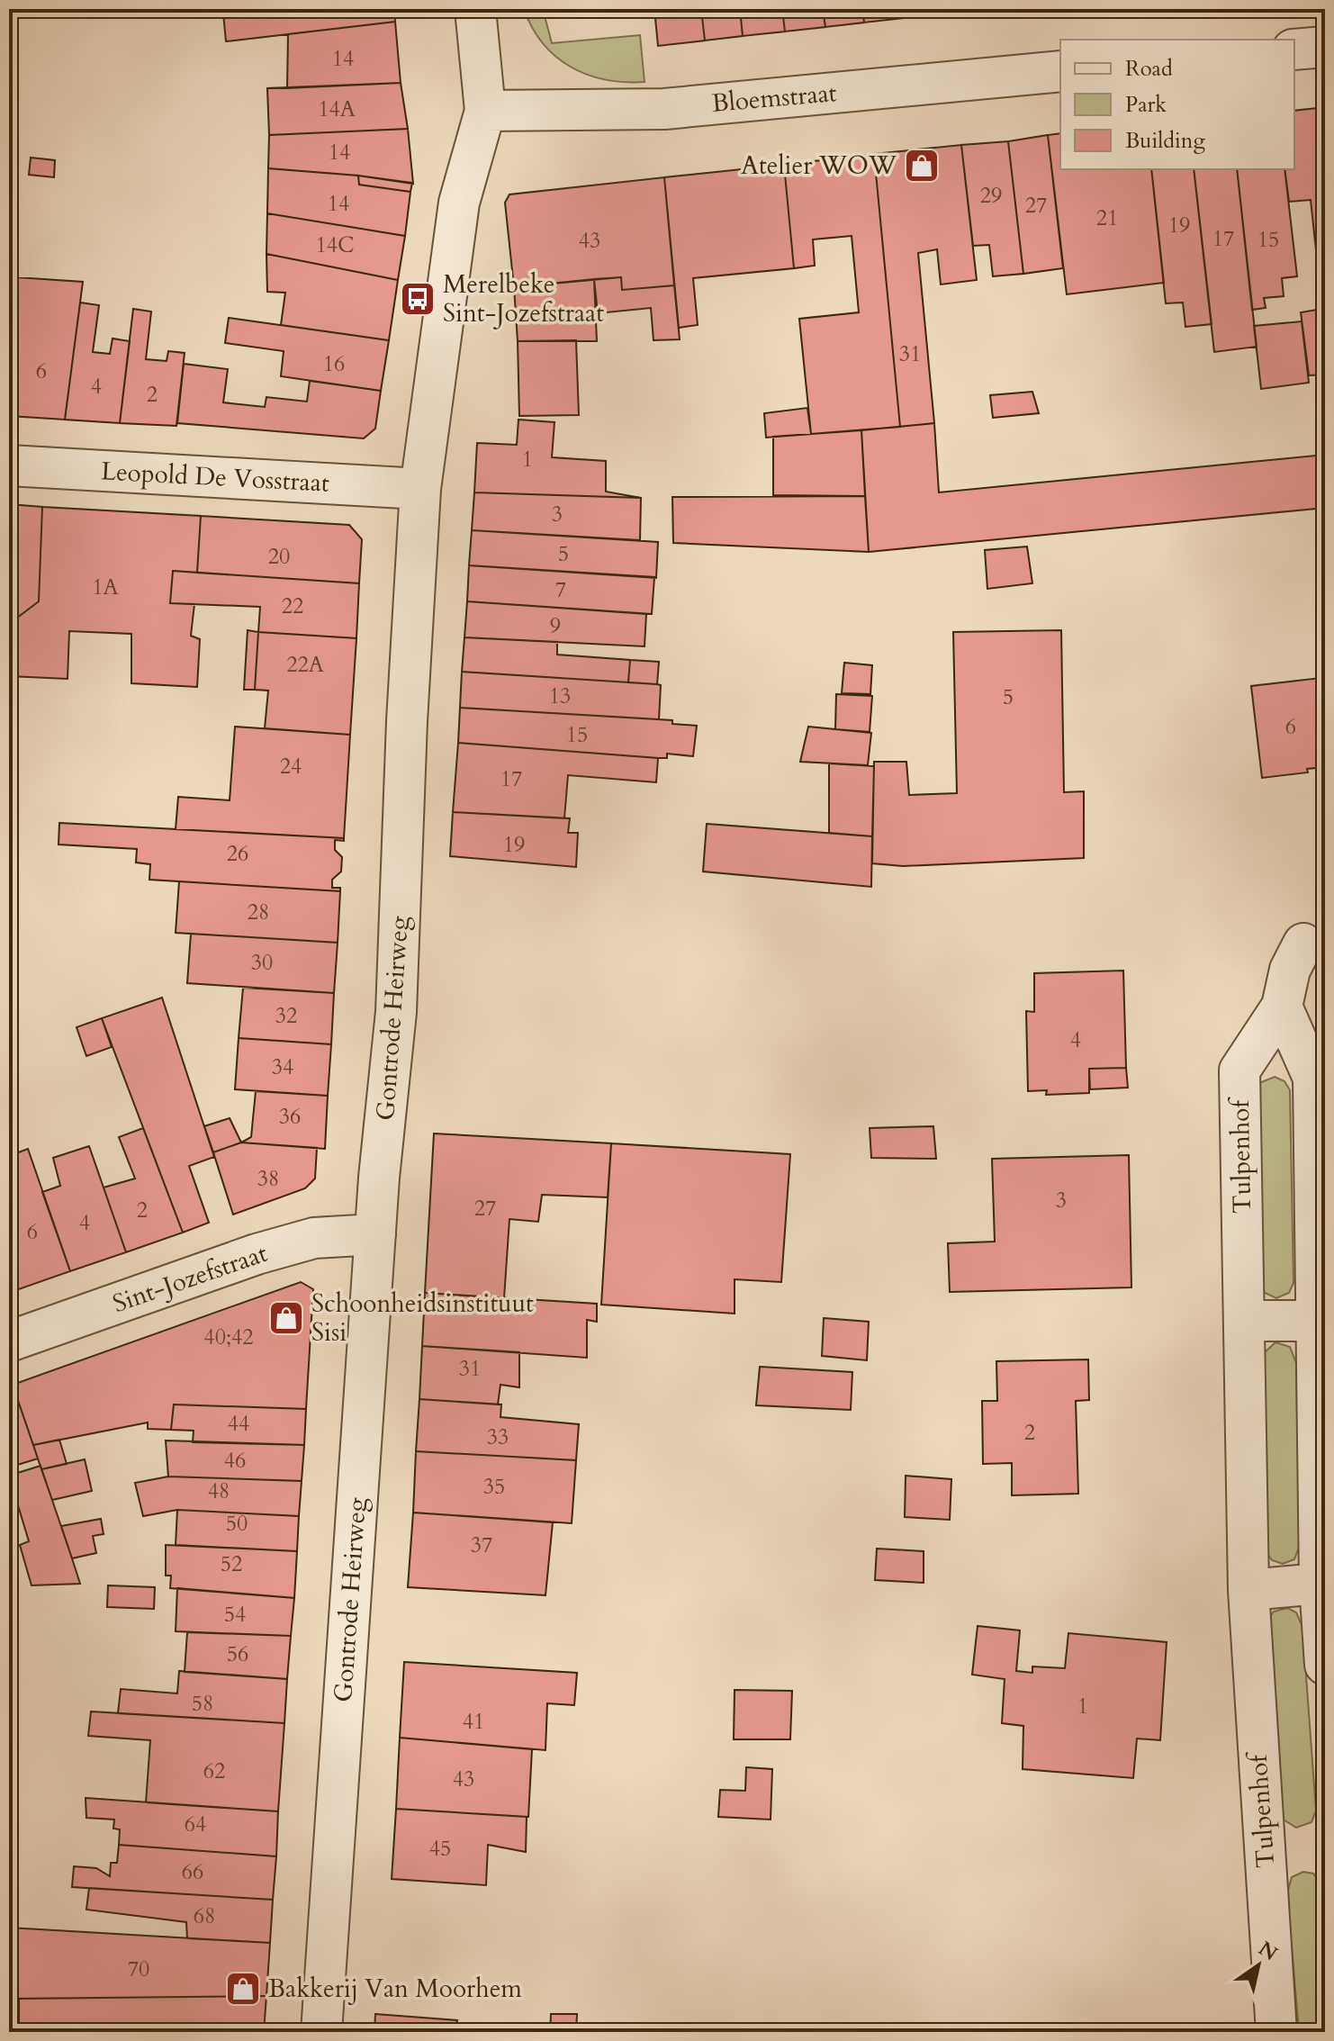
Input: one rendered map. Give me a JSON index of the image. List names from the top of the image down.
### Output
{
  "streets": {
    "street": [
      "Bloemstraat",
      "Leopold De Vosstraat",
      "Gontrode Heirweg",
      "Tulpenhof",
      "Sint-Jozefstraat"
    ]
  },
  "crossings": [
    ["Bloemstraat", "Gontrode Heirweg"],
    ["Leopold De Vosstraat", "Gontrode Heirweg"],
    ["Gontrode Heirweg", "Sint-Jozefstraat"]
  ],
  "places": {
    "shop": ["Atelier WOW", "Schoonheidsinstituut Sisi", "Bakkerij Van Moorhem"],
    "bus stop": ["Merelbeke Sint-Jozefstraat"]
  },
  "house_numbers": [
    "14",
    "14A",
    "14",
    "29",
    "14",
    "27",
    "21",
    "19",
    "17",
    "15",
    "43",
    "14C",
    "31",
    "16",
    "6",
    "4",
    "2",
    "1",
    "3",
    "5",
    "20",
    "1A",
    "7",
    "22",
    "9",
    "22A",
    "13",
    "5",
    "6",
    "15",
    "24",
    "17",
    "19",
    "26",
    "28",
    "30",
    "32",
    "4",
    "34",
    "36",
    "38",
    "3",
    "27",
    "2",
    "4",
    "6",
    "40;42",
    "31",
    "44",
    "2",
    "33",
    "46",
    "35",
    "48",
    "50",
    "37",
    "52",
    "54",
    "56",
    "58",
    "1",
    "41",
    "62",
    "43",
    "64",
    "45",
    "66",
    "68",
    "70"
  ],
  "legend": ["Road", "Park", "Building"],
  "north": "top right"
}
